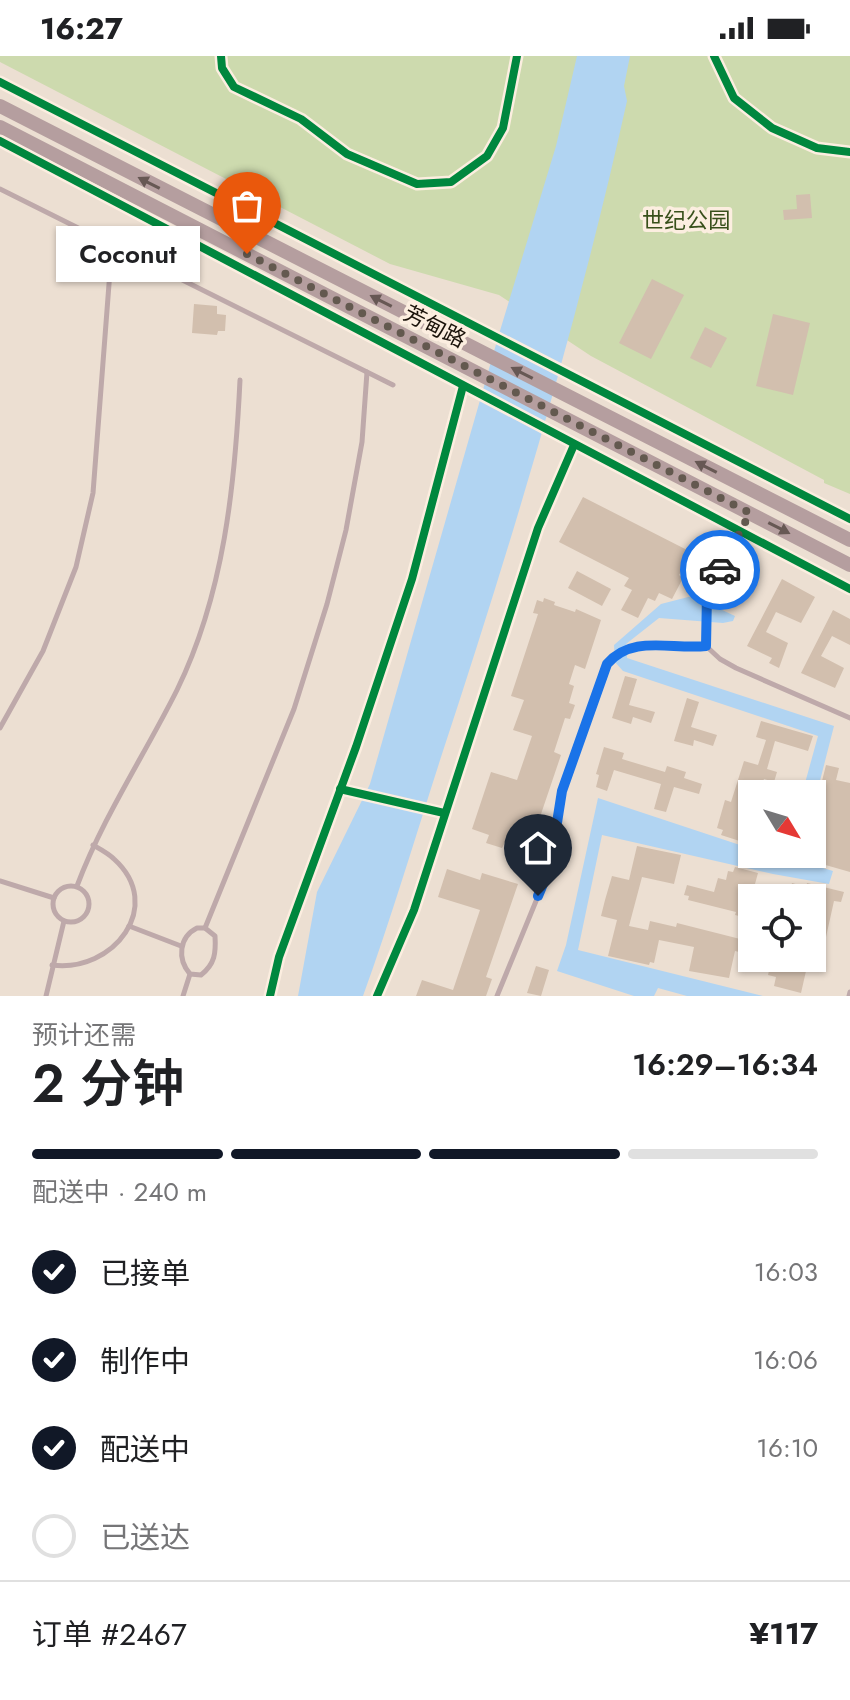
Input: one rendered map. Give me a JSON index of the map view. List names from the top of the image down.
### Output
{
  "streets": {
    "main road": ["芳甸路"]
  },
  "parks": ["世纪公园"],
  "places": ["Coconut"],
  "north": "bottom right",
  "page": {
    "status": "16:27",
    "bubble": "Coconut",
    "heading": ["2 分钟", "预计还需", "16:29–16:34"],
    "panel": ["订单 #2467", "¥117"],
    "bar": "配送中 · 240 m",
    "list": [
      ["已接单", "16:03"],
      ["制作中", "16:06"],
      ["配送中", "16:10"],
      "已送达"
    ]
  }
}
